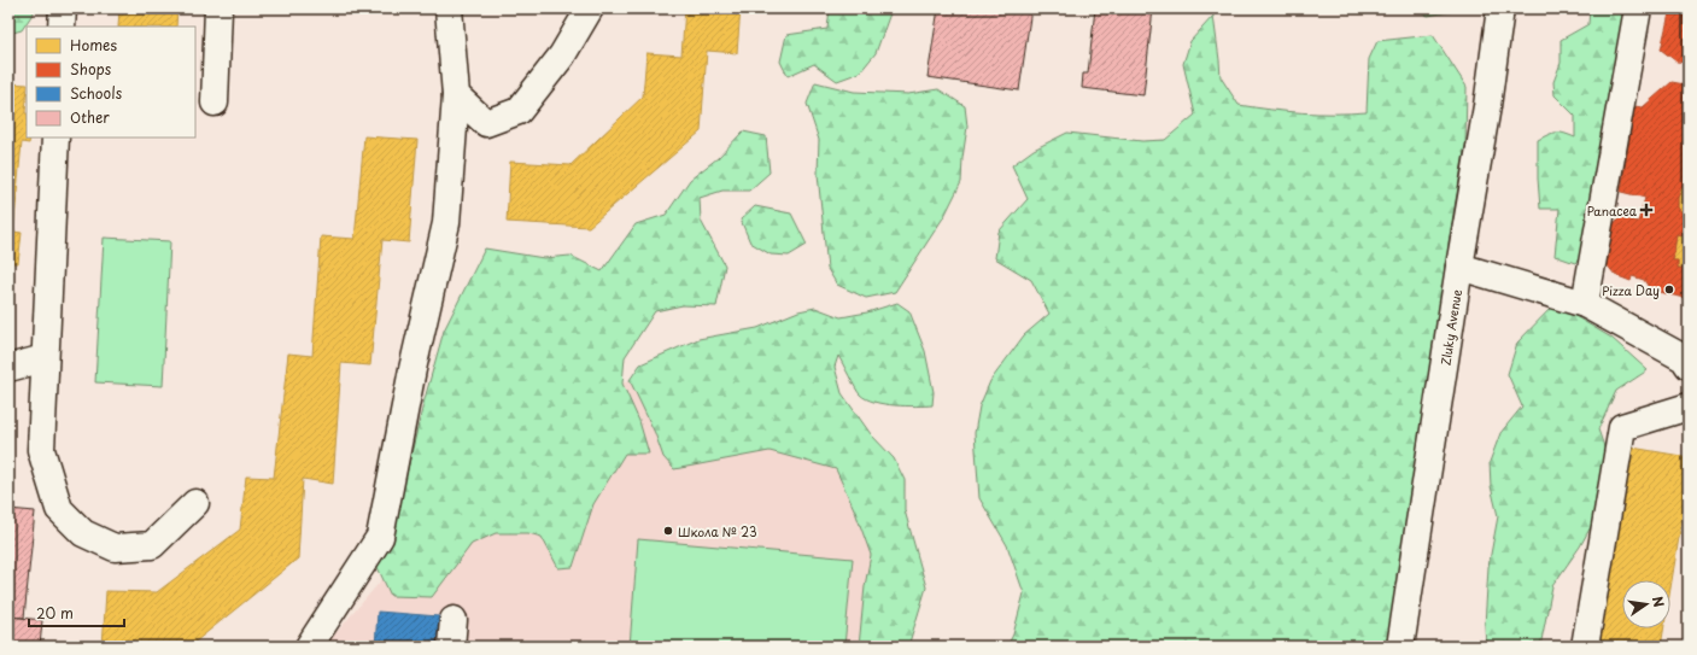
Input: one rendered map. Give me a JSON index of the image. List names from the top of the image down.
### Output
{
  "streets": {
    "main road": ["Zluky Avenue"]
  },
  "places": {
    "health": ["Panacea"],
    "other": ["Pizza Day", "Школа № 23"]
  },
  "legend": [
    "Homes",
    "Shops",
    "Schools",
    "Other"
  ],
  "scale_bar": "20 m",
  "north": "right"
}
